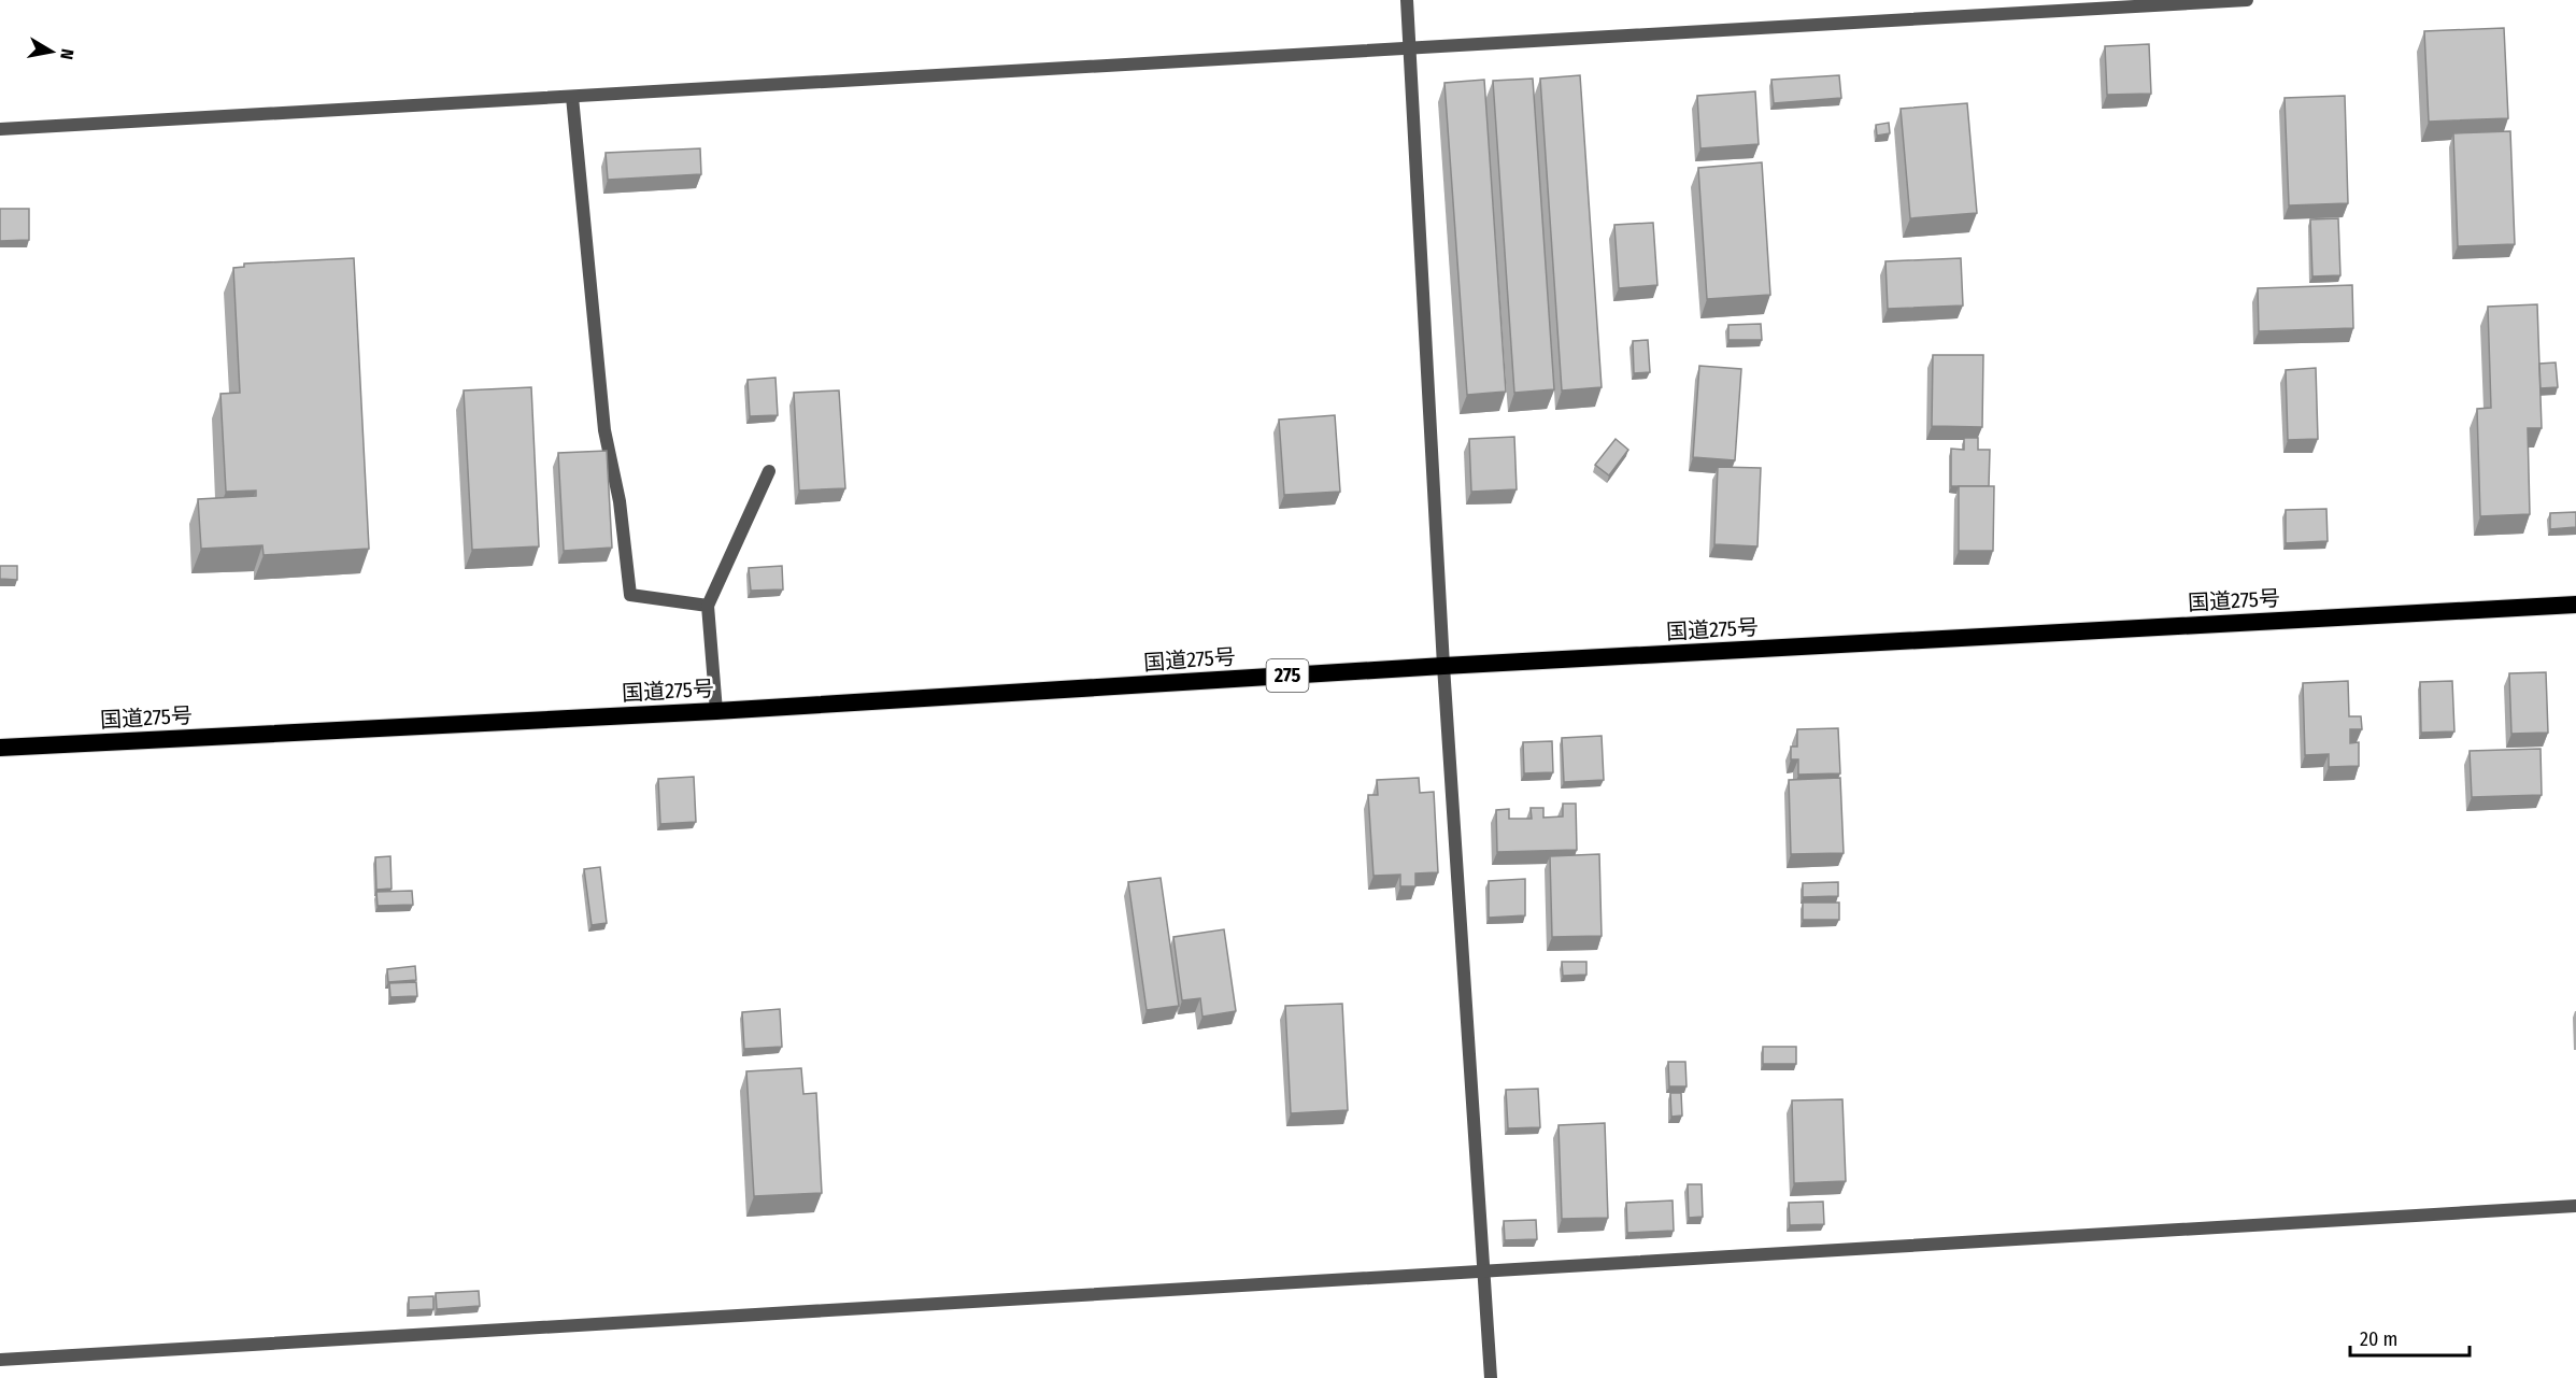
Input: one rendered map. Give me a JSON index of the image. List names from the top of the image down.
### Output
{
  "streets": {
    "highway": ["国道275号", "275"]
  },
  "scale_bar": "20 m",
  "north": "right"
}
